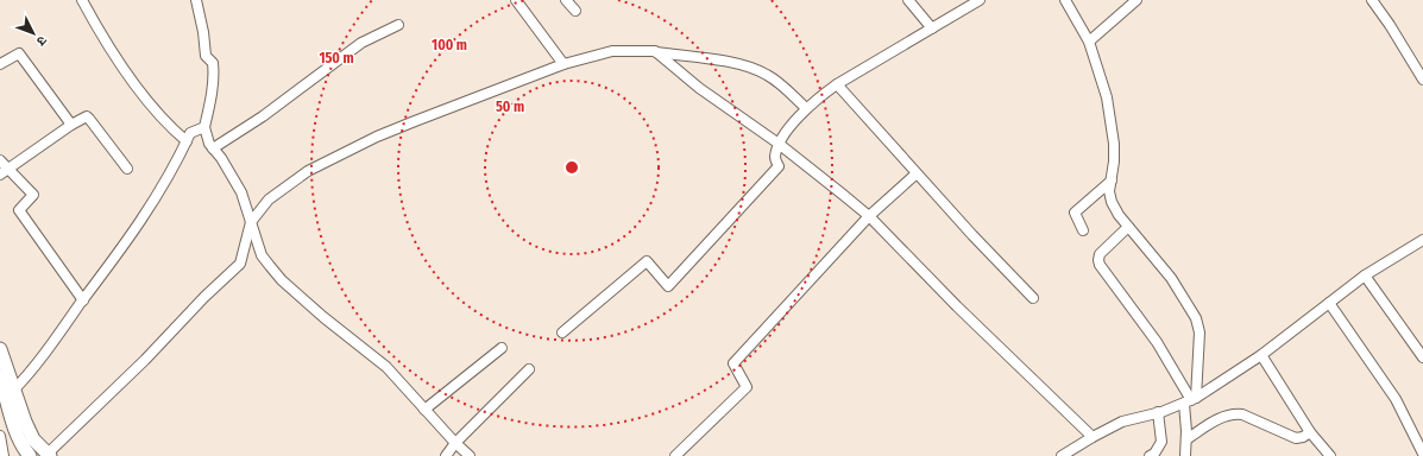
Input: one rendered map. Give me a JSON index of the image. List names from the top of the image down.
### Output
{
  "north": "bottom right",
  "rings": ["100 m", "150 m", "50 m"]
}
